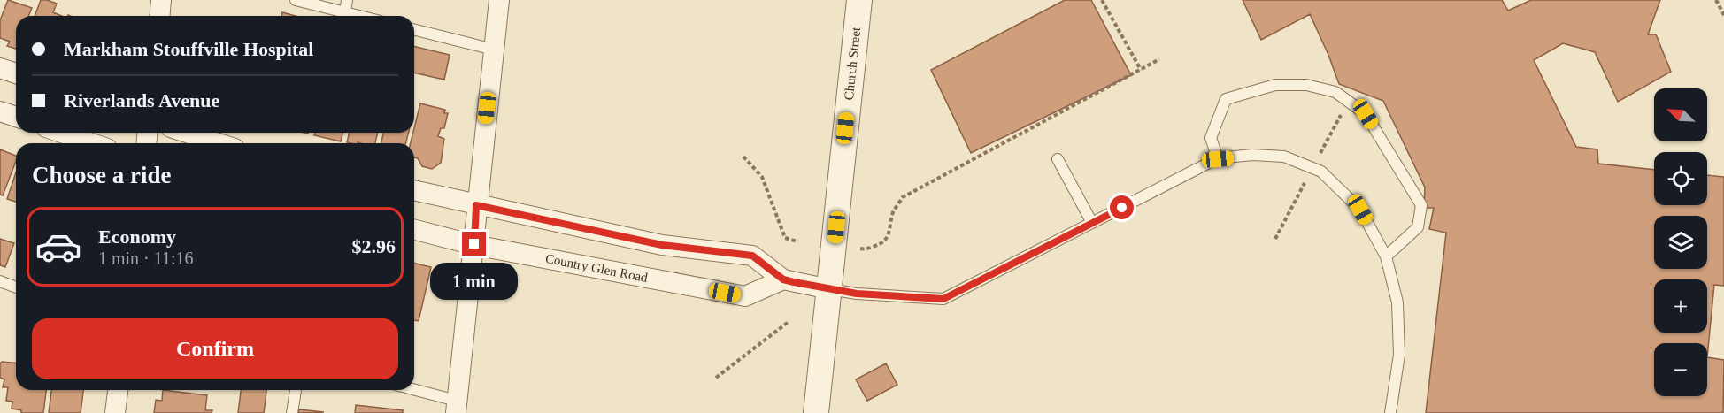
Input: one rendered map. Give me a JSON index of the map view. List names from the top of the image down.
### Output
{
  "streets": {
    "street": ["Church Street", "Country Glen Road"]
  },
  "north": "top left",
  "page": {
    "banner": ["Markham Stouffville Hospital", "Riverlands Avenue"],
    "map_buttons": ["+", "−"],
    "heading": "Choose a ride",
    "list": [
      {
        "name": "Economy",
        "note": "1 min · 11:16",
        "value": "$2.96"
      }
    ],
    "bubble": "1 min",
    "buttons": "Confirm"
  }
}
